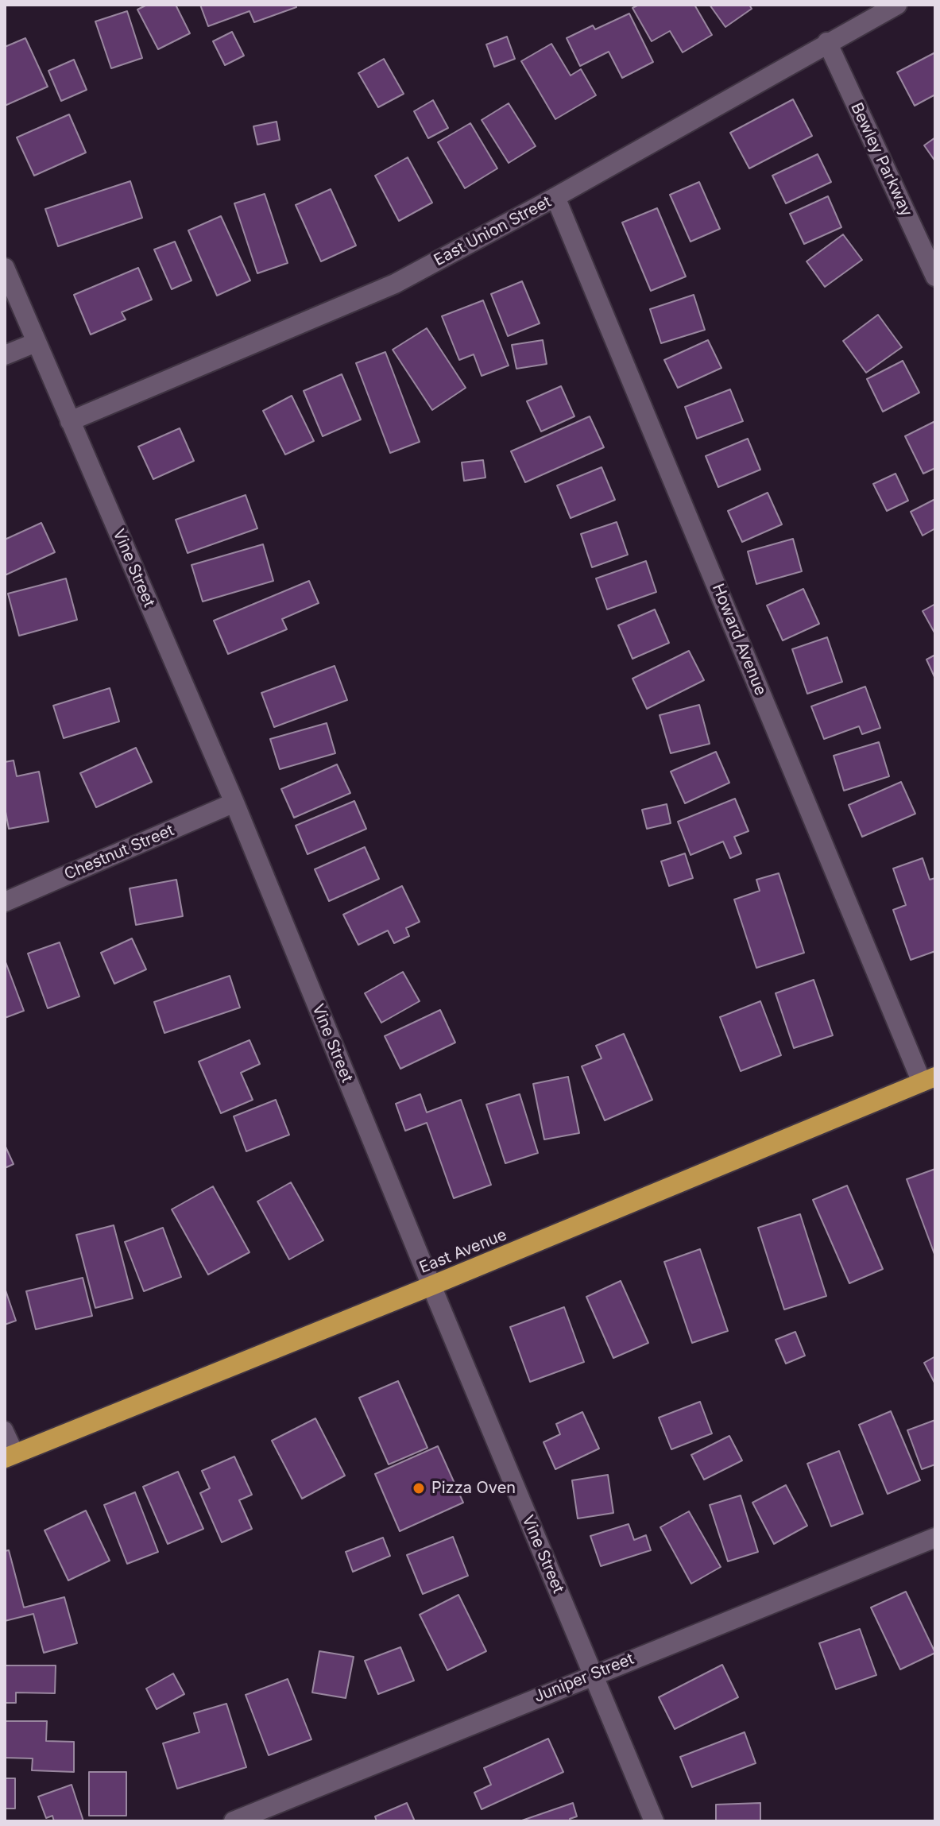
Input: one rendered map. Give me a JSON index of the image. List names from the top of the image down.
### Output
{
  "streets": {
    "highway": ["East Avenue"],
    "street": [
      "Bewley Parkway",
      "East Union Street",
      "Vine Street",
      "Howard Avenue",
      "Chestnut Street",
      "Juniper Street"
    ]
  },
  "crossings": [
    ["Bewley Parkway", "East Union Street"],
    ["East Union Street", "Vine Street"],
    ["East Union Street", "Howard Avenue"],
    ["Vine Street", "Chestnut Street"],
    ["Vine Street", "East Avenue"],
    ["Vine Street", "Juniper Street"],
    ["Howard Avenue", "East Avenue"]
  ],
  "places": ["Pizza Oven"]
}
